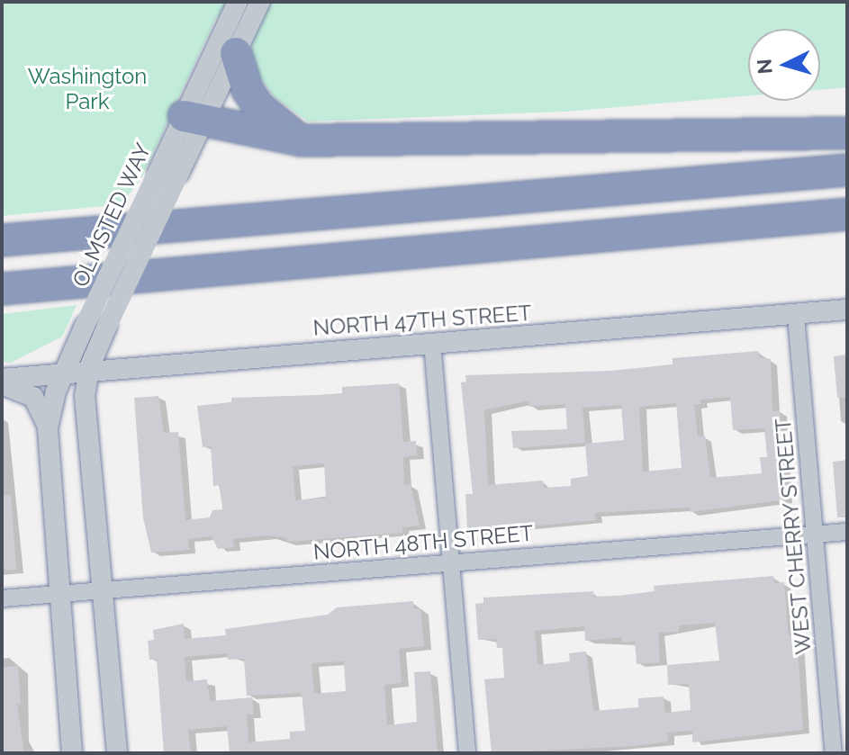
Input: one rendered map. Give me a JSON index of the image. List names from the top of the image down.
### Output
{
  "streets": {
    "street": [
      "OLMSTED WAY",
      "NORTH 47TH STREET",
      "WEST CHERRY STREET",
      "NORTH 48TH STREET"
    ]
  },
  "crossings": [
    ["OLMSTED WAY", "NORTH 47TH STREET"],
    ["OLMSTED WAY", "NORTH 48TH STREET"],
    ["NORTH 47TH STREET", "WEST CHERRY STREET"],
    ["WEST CHERRY STREET", "NORTH 48TH STREET"]
  ],
  "parks": ["Washington Park"],
  "north": "left"
}
